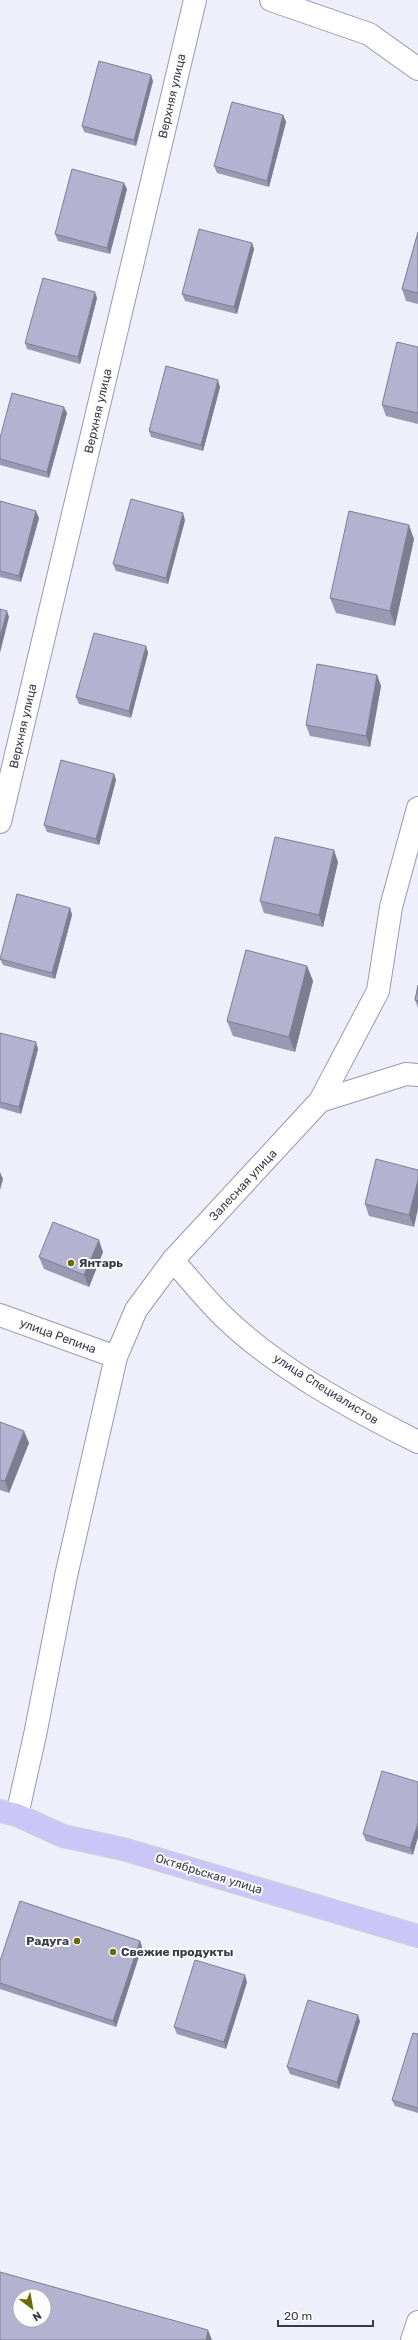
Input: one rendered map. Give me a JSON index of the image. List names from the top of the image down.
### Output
{
  "streets": {
    "main road": ["Октябрьская улица"],
    "street": [
      "Верхняя улица",
      "Залесная улица",
      "улица Репина",
      "улица Специалистов"
    ]
  },
  "crossings": [
    ["Залесная улица", "улица Репина"],
    ["Залесная улица", "улица Специалистов"],
    ["Залесная улица", "Октябрьская улица"]
  ],
  "places": ["Янтарь", "Радуга", "Свежие продукты"],
  "scale_bar": "20 m",
  "north": "bottom right"
}
